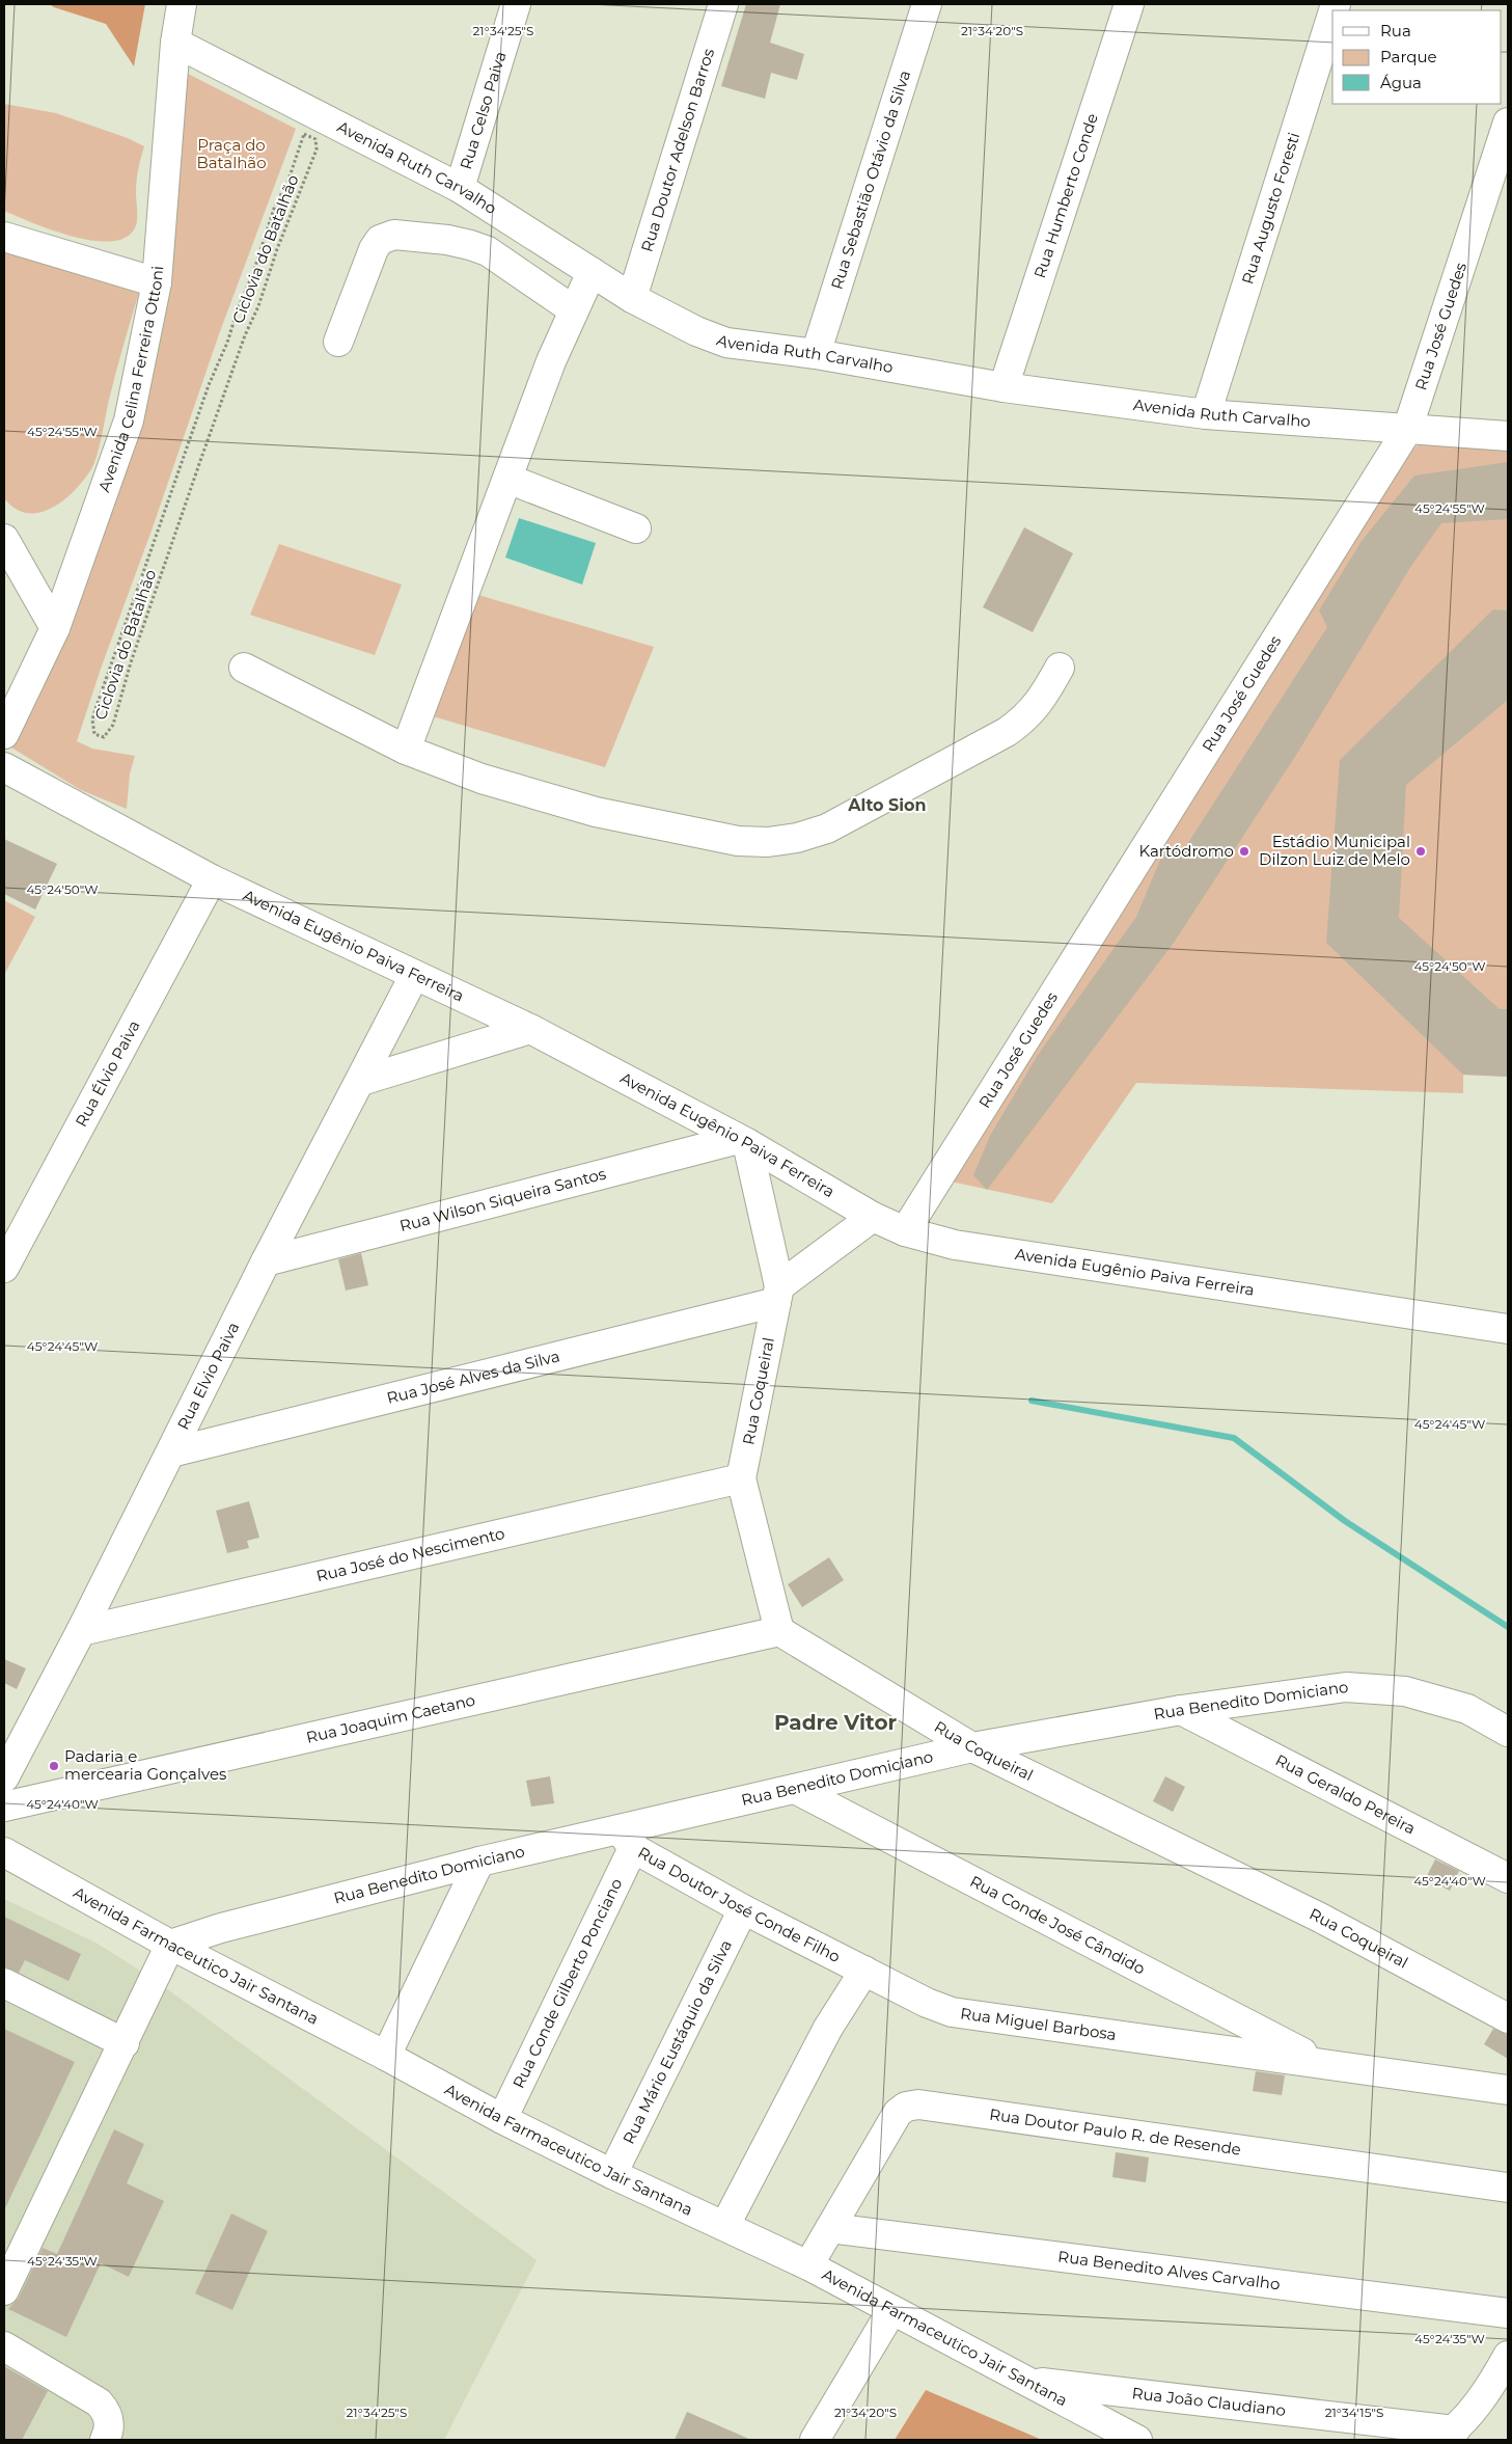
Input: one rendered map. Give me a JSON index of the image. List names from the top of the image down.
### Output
{
  "streets": {
    "street": [
      "Rua Celso Paiva",
      "Rua Doutor Adelson Barros",
      "Avenida Ruth Carvalho",
      "Rua Sebastião Otávio da Silva",
      "Rua Humberto Conde",
      "Rua Augusto Foresti",
      "Rua José Guedes",
      "Avenida Celina Ferreira Ottoni",
      "Avenida Eugênio Paiva Ferreira",
      "Rua Élvio Paiva",
      "Rua Wilson Siqueira Santos",
      "Rua Elvio Paiva",
      "Rua José Alves da Silva",
      "Rua Coqueiral",
      "Rua José do Nescimento",
      "Rua Benedito Domiciano",
      "Rua Joaquim Caetano",
      "Rua Geraldo Pereira",
      "Rua Doutor José Conde Filho",
      "Rua Conde José Cândido",
      "Avenida Farmaceutico Jair Santana",
      "Rua Conde Gilberto Ponciano",
      "Rua Miguel Barbosa",
      "Rua Mário Eustáquio da Silva",
      "Rua Doutor Paulo R. de Resende",
      "Rua Benedito Alves Carvalho",
      "Rua João Claudiano"
    ],
    "path": ["Ciclovia do Batalhão"]
  },
  "crossings": [
    ["Rua Celso Paiva", "Avenida Ruth Carvalho"],
    ["Rua Doutor Adelson Barros", "Avenida Ruth Carvalho"],
    ["Avenida Ruth Carvalho", "Rua Sebastião Otávio da Silva"],
    ["Avenida Ruth Carvalho", "Rua Humberto Conde"],
    ["Avenida Ruth Carvalho", "Rua Augusto Foresti"],
    ["Avenida Ruth Carvalho", "Rua José Guedes"],
    ["Avenida Ruth Carvalho", "Avenida Celina Ferreira Ottoni"],
    ["Rua José Guedes", "Avenida Eugênio Paiva Ferreira"],
    ["Avenida Eugênio Paiva Ferreira", "Rua Élvio Paiva"],
    ["Avenida Eugênio Paiva Ferreira", "Rua Wilson Siqueira Santos"],
    ["Avenida Eugênio Paiva Ferreira", "Rua Elvio Paiva"],
    ["Avenida Eugênio Paiva Ferreira", "Rua Coqueiral"],
    ["Rua Wilson Siqueira Santos", "Rua Elvio Paiva"],
    ["Rua Wilson Siqueira Santos", "Rua Coqueiral"],
    ["Rua Elvio Paiva", "Rua José Alves da Silva"],
    ["Rua Elvio Paiva", "Rua José do Nescimento"],
    ["Rua José Alves da Silva", "Rua Coqueiral"],
    ["Rua Coqueiral", "Rua José do Nescimento"],
    ["Rua Coqueiral", "Rua Benedito Domiciano"],
    ["Rua Coqueiral", "Rua Joaquim Caetano"],
    ["Rua Benedito Domiciano", "Rua Geraldo Pereira"],
    ["Rua Benedito Domiciano", "Rua Doutor José Conde Filho"],
    ["Rua Benedito Domiciano", "Rua Conde José Cândido"],
    ["Rua Benedito Domiciano", "Avenida Farmaceutico Jair Santana"],
    ["Rua Benedito Domiciano", "Rua Conde Gilberto Ponciano"],
    ["Rua Doutor José Conde Filho", "Rua Conde Gilberto Ponciano"],
    ["Rua Doutor José Conde Filho", "Rua Miguel Barbosa"],
    ["Rua Doutor José Conde Filho", "Rua Mário Eustáquio da Silva"],
    ["Rua Conde José Cândido", "Rua Miguel Barbosa"],
    ["Avenida Farmaceutico Jair Santana", "Rua Conde Gilberto Ponciano"],
    ["Avenida Farmaceutico Jair Santana", "Rua Mário Eustáquio da Silva"],
    ["Avenida Farmaceutico Jair Santana", "Rua Doutor Paulo R. de Resende"],
    ["Avenida Farmaceutico Jair Santana", "Rua João Claudiano"],
    ["Rua Doutor Paulo R. de Resende", "Rua Benedito Alves Carvalho"]
  ],
  "districts": ["Alto Sion", "Padre Vitor"],
  "parks": ["Praça do Batalhão"],
  "places": ["Kartódromo", "Estádio Municipal Dilzon Luiz de Melo", "Padaria e mercearia Gonçalves"],
  "legend": ["Rua", "Parque", "Água"],
  "coordinates": [
    "21°34'25\"S",
    "21°34'20\"S",
    "45°24'55\"W",
    "45°24'50\"W",
    "45°24'45\"W",
    "45°24'40\"W",
    "45°24'35\"W",
    "21°34'15\"S"
  ]
}
